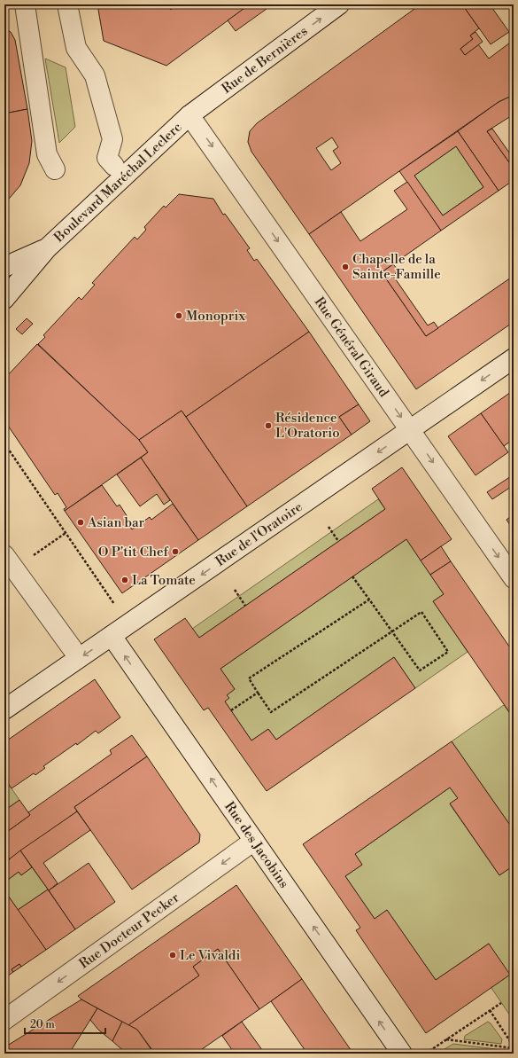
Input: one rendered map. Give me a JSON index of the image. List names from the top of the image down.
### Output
{
  "streets": {
    "street": [
      "Rue de Bernières",
      "Boulevard Maréchal Leclerc",
      "Rue Général Giraud",
      "Rue de l'Oratoire",
      "Rue des Jacobins",
      "Rue Docteur Pecker"
    ]
  },
  "crossings": [
    ["Rue de Bernières", "Boulevard Maréchal Leclerc"],
    ["Rue de Bernières", "Rue Général Giraud"],
    ["Boulevard Maréchal Leclerc", "Rue Général Giraud"],
    ["Rue Général Giraud", "Rue de l'Oratoire"],
    ["Rue de l'Oratoire", "Rue des Jacobins"],
    ["Rue des Jacobins", "Rue Docteur Pecker"]
  ],
  "one_way": [
    "Rue de Bernières",
    "Rue Général Giraud",
    "Rue de l'Oratoire",
    "Rue des Jacobins",
    "Rue Docteur Pecker"
  ],
  "places": [
    "Chapelle de la Sainte-Famille",
    "Monoprix",
    "Résidence L'Oratorio",
    "Asian bar",
    "O P'tit Chef",
    "La Tomate",
    "Le Vivaldi"
  ],
  "scale_bar": "20 m"
}
